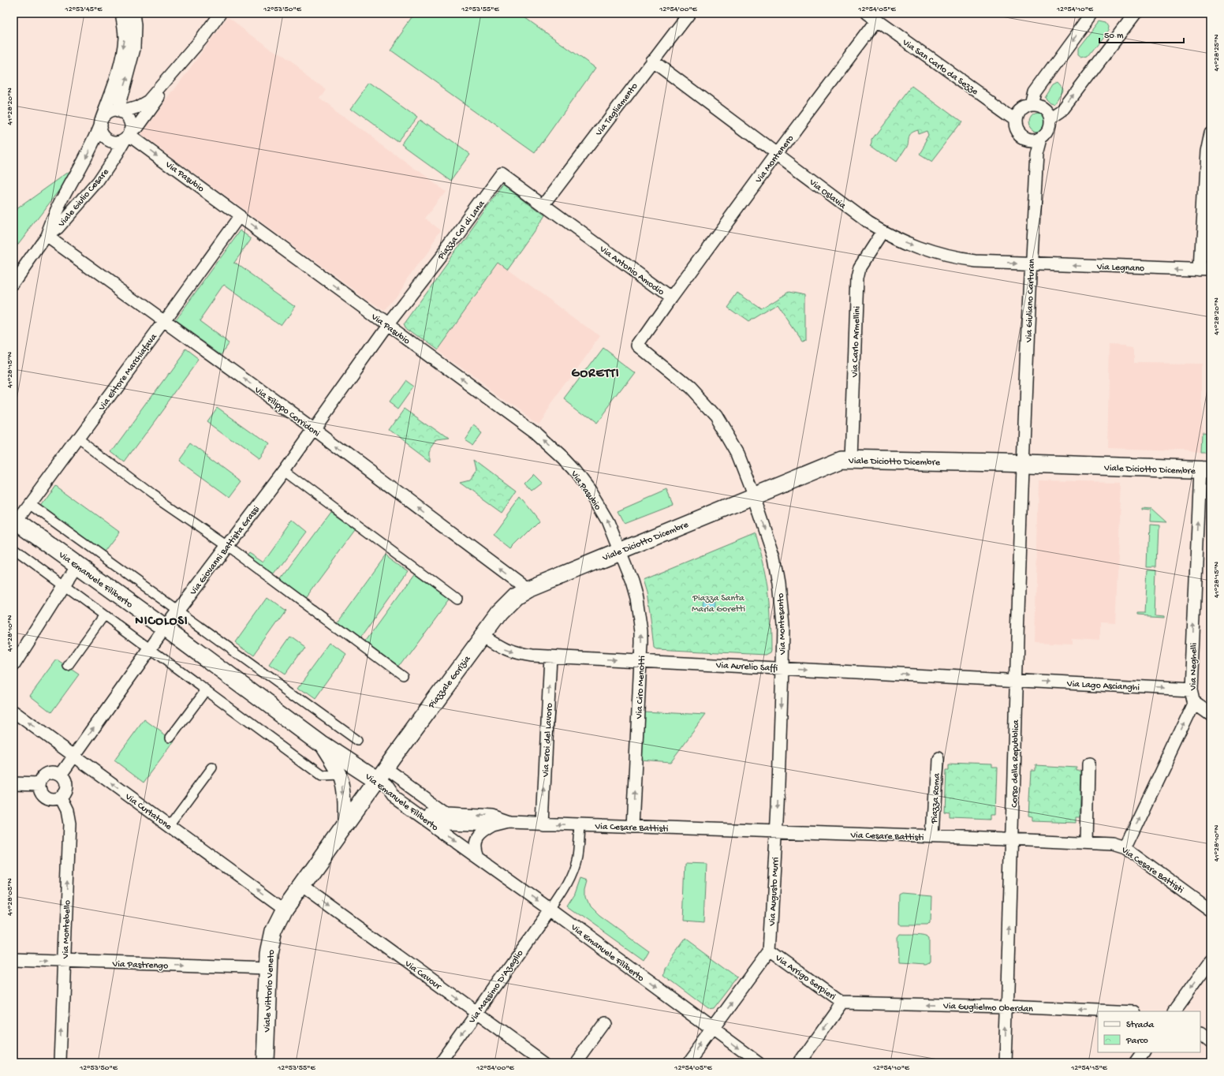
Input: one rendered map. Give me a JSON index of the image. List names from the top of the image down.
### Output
{
  "streets": {
    "main road": [
      "Viale Diciotto Dicembre",
      "Via Emanuele Filiberto",
      "Piazzale Gorizia",
      "Viale Vittorio Veneto"
    ],
    "street": [
      "Via San Carlo da Sezze",
      "Via Tagliamento",
      "Via Montenero",
      "Via Pasubio",
      "Via Oslavia",
      "Viale Giulio Cesare",
      "Piazza Col di Lana",
      "Via Legnano",
      "Via Antonio Amodio",
      "Via Giuliano Carturan",
      "Via Carlo Armellini",
      "Via Ettore Marchiafava",
      "Via Filippo Corridoni",
      "Via Giovanni Battista Grassi",
      "Via Montesanto",
      "Via Aurelio Saffi",
      "Via Neghelli",
      "Via Lago Ascianghi",
      "Via Ciro Menotti",
      "Via Eroi del Lavoro",
      "Corso della Repubblica",
      "Piazza Roma",
      "Via Curtatone",
      "Via Cesare Battisti",
      "Via Augusto Murri",
      "Via Montebello",
      "Via Pastrengo",
      "Via Cavour",
      "Via Arrigo Serpieri",
      "Via Massimo D'Azeglio",
      "Via Guglielmo Oberdan"
    ]
  },
  "crossings": [
    ["Via San Carlo da Sezze", "Via Montenero"],
    ["Via San Carlo da Sezze", "Via Giuliano Carturan"],
    ["Via Tagliamento", "Via Oslavia"],
    ["Via Tagliamento", "Piazza Col di Lana"],
    ["Via Tagliamento", "Via Antonio Amodio"],
    ["Via Montenero", "Via Oslavia"],
    ["Via Montenero", "Via Antonio Amodio"],
    ["Via Pasubio", "Viale Giulio Cesare"],
    ["Via Pasubio", "Piazza Col di Lana"],
    ["Via Pasubio", "Via Ettore Marchiafava"],
    ["Via Pasubio", "Viale Diciotto Dicembre"],
    ["Via Pasubio", "Via Giovanni Battista Grassi"],
    ["Via Pasubio", "Via Ciro Menotti"],
    ["Via Oslavia", "Via Legnano"],
    ["Via Oslavia", "Via Giuliano Carturan"],
    ["Via Oslavia", "Via Carlo Armellini"],
    ["Viale Giulio Cesare", "Via Filippo Corridoni"],
    ["Piazza Col di Lana", "Via Antonio Amodio"],
    ["Piazza Col di Lana", "Via Giovanni Battista Grassi"],
    ["Via Legnano", "Via Giuliano Carturan"],
    ["Via Antonio Amodio", "Viale Diciotto Dicembre"],
    ["Via Antonio Amodio", "Via Montesanto"],
    ["Via Giuliano Carturan", "Viale Diciotto Dicembre"],
    ["Via Giuliano Carturan", "Corso della Repubblica"],
    ["Via Carlo Armellini", "Viale Diciotto Dicembre"],
    ["Via Ettore Marchiafava", "Via Filippo Corridoni"],
    ["Via Ettore Marchiafava", "Via Emanuele Filiberto"],
    ["Via Filippo Corridoni", "Viale Diciotto Dicembre"],
    ["Via Filippo Corridoni", "Via Giovanni Battista Grassi"],
    ["Via Filippo Corridoni", "Piazzale Gorizia"],
    ["Viale Diciotto Dicembre", "Via Montesanto"],
    ["Viale Diciotto Dicembre", "Via Neghelli"],
    ["Viale Diciotto Dicembre", "Piazzale Gorizia"],
    ["Viale Diciotto Dicembre", "Via Ciro Menotti"],
    ["Viale Diciotto Dicembre", "Corso della Repubblica"],
    ["Via Giovanni Battista Grassi", "Via Emanuele Filiberto"],
    ["Via Giovanni Battista Grassi", "Via Curtatone"],
    ["Via Giovanni Battista Grassi", "Via Montebello"],
    ["Via Emanuele Filiberto", "Piazzale Gorizia"],
    ["Via Emanuele Filiberto", "Via Massimo D'Azeglio"],
    ["Via Emanuele Filiberto", "Viale Vittorio Veneto"],
    ["Via Montesanto", "Via Aurelio Saffi"],
    ["Via Montesanto", "Via Cesare Battisti"],
    ["Via Montesanto", "Via Augusto Murri"],
    ["Via Aurelio Saffi", "Piazzale Gorizia"],
    ["Via Aurelio Saffi", "Via Lago Ascianghi"],
    ["Via Aurelio Saffi", "Via Ciro Menotti"],
    ["Via Aurelio Saffi", "Via Eroi del Lavoro"],
    ["Via Aurelio Saffi", "Corso della Repubblica"],
    ["Via Neghelli", "Via Lago Ascianghi"],
    ["Via Neghelli", "Via Cesare Battisti"],
    ["Piazzale Gorizia", "Viale Vittorio Veneto"],
    ["Via Lago Ascianghi", "Corso della Repubblica"],
    ["Via Ciro Menotti", "Via Cesare Battisti"],
    ["Via Eroi del Lavoro", "Via Cesare Battisti"],
    ["Corso della Repubblica", "Via Cesare Battisti"],
    ["Corso della Repubblica", "Via Guglielmo Oberdan"],
    ["Piazza Roma", "Via Cesare Battisti"],
    ["Via Curtatone", "Viale Vittorio Veneto"],
    ["Via Cesare Battisti", "Via Augusto Murri"],
    ["Via Augusto Murri", "Via Arrigo Serpieri"],
    ["Via Montebello", "Via Pastrengo"],
    ["Via Pastrengo", "Viale Vittorio Veneto"],
    ["Via Cavour", "Via Massimo D'Azeglio"],
    ["Via Cavour", "Viale Vittorio Veneto"],
    ["Via Arrigo Serpieri", "Via Guglielmo Oberdan"]
  ],
  "one_way": [
    "Via Legnano",
    "Via Emanuele Filiberto",
    "Via Montesanto",
    "Via Aurelio Saffi",
    "Via Neghelli",
    "Via Lago Ascianghi",
    "Via Ciro Menotti",
    "Via Eroi del Lavoro",
    "Corso della Repubblica",
    "Via Curtatone",
    "Via Montebello",
    "Via Pastrengo",
    "Via Cavour",
    "Via Guglielmo Oberdan"
  ],
  "districts": ["GORETTI", "NICOLOSI"],
  "parks": ["Piazza Santa Maria Goretti"],
  "legend": ["Strada", "Parco"],
  "scale_bar": "50 m",
  "coordinates": [
    "12°53'45\"E",
    "12°53'50\"E",
    "12°53'55\"E",
    "12°54'00\"E",
    "12°54'05\"E",
    "12°54'10\"E",
    "41°28'25\"N",
    "41°28'20\"N",
    "41°28'15\"N",
    "41°28'10\"N",
    "41°28'05\"N",
    "12°54'15\"E"
  ]
}
